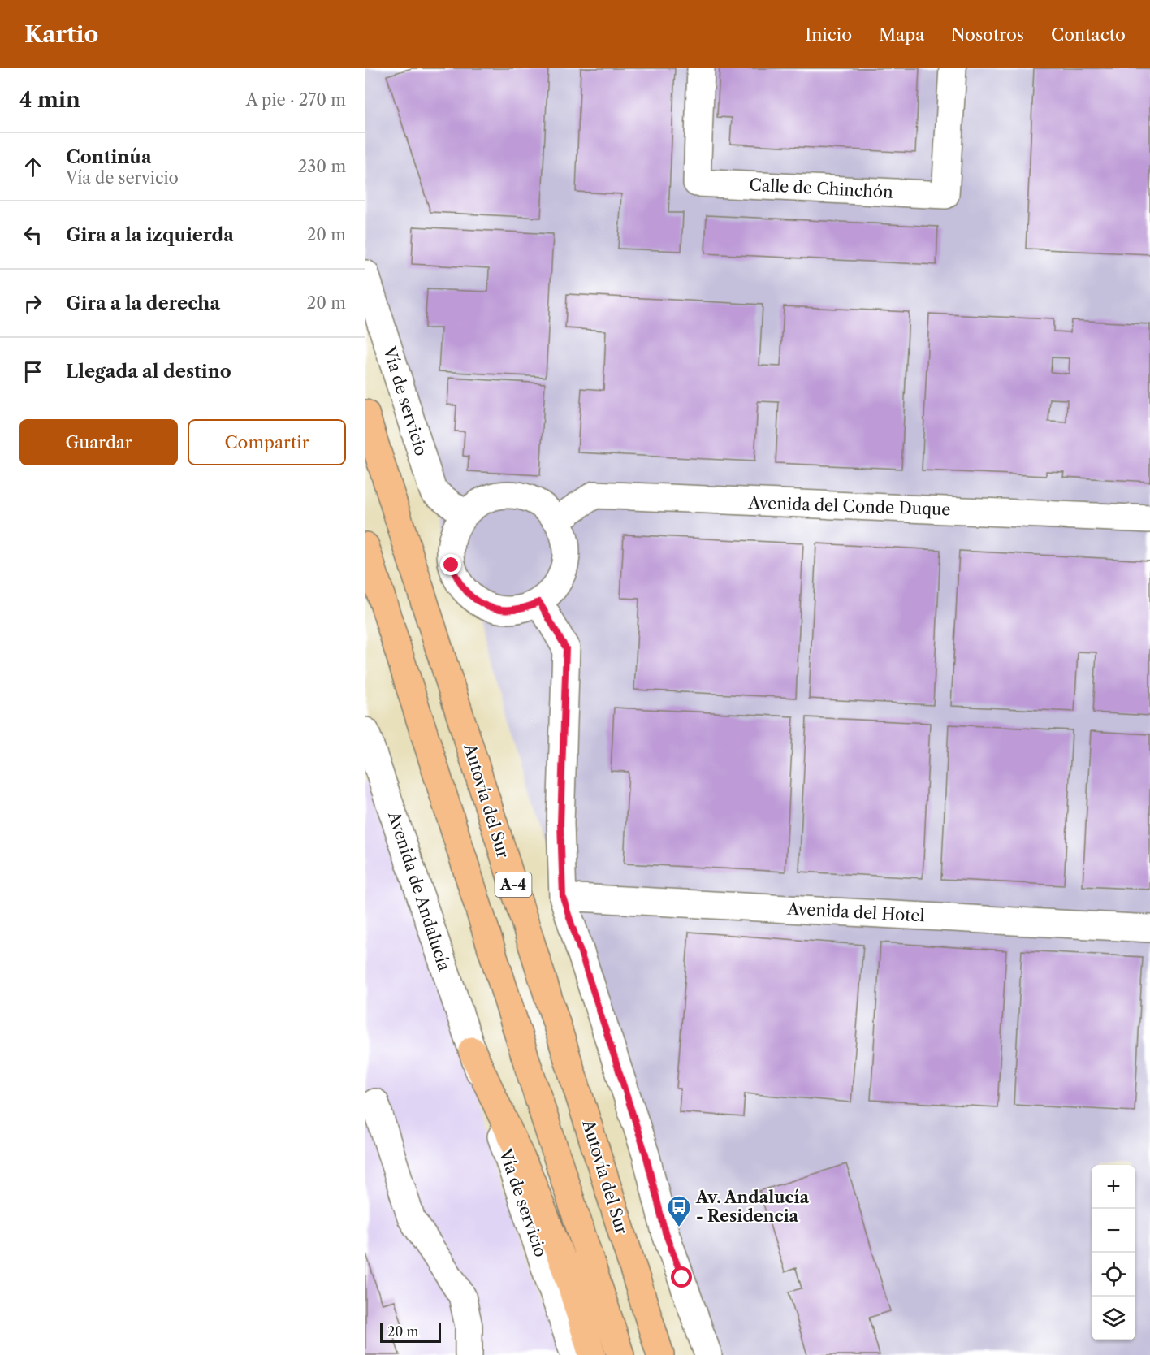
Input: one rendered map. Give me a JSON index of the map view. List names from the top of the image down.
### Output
{
  "streets": {
    "highway": ["Autovía del Sur", "A-4"],
    "street": [
      "Calle de Chinchón",
      "Vía de servicio",
      "Avenida del Conde Duque",
      "Avenida de Andalucía",
      "Avenida del Hotel"
    ]
  },
  "crossings": [
    ["Vía de servicio", "Avenida del Conde Duque"],
    ["Vía de servicio", "Avenida de Andalucía"]
  ],
  "places": {
    "bus stop": ["Av. Andalucía - Residencia"]
  },
  "scale_bar": "20 m",
  "page": {
    "header": "Kartio",
    "nav": [
      "Inicio",
      "Mapa",
      "Nosotros",
      "Contacto"
    ],
    "heading": ["4 min", "A pie · 270 m"],
    "list": [
      ["Continúa", "Vía de servicio", "230 m"],
      ["Gira a la izquierda", "20 m"],
      ["Gira a la derecha", "20 m"],
      "Llegada al destino"
    ],
    "buttons": ["Guardar", "Compartir"],
    "map_buttons": ["+", "−"],
    "scale": "20 m"
  }
}
